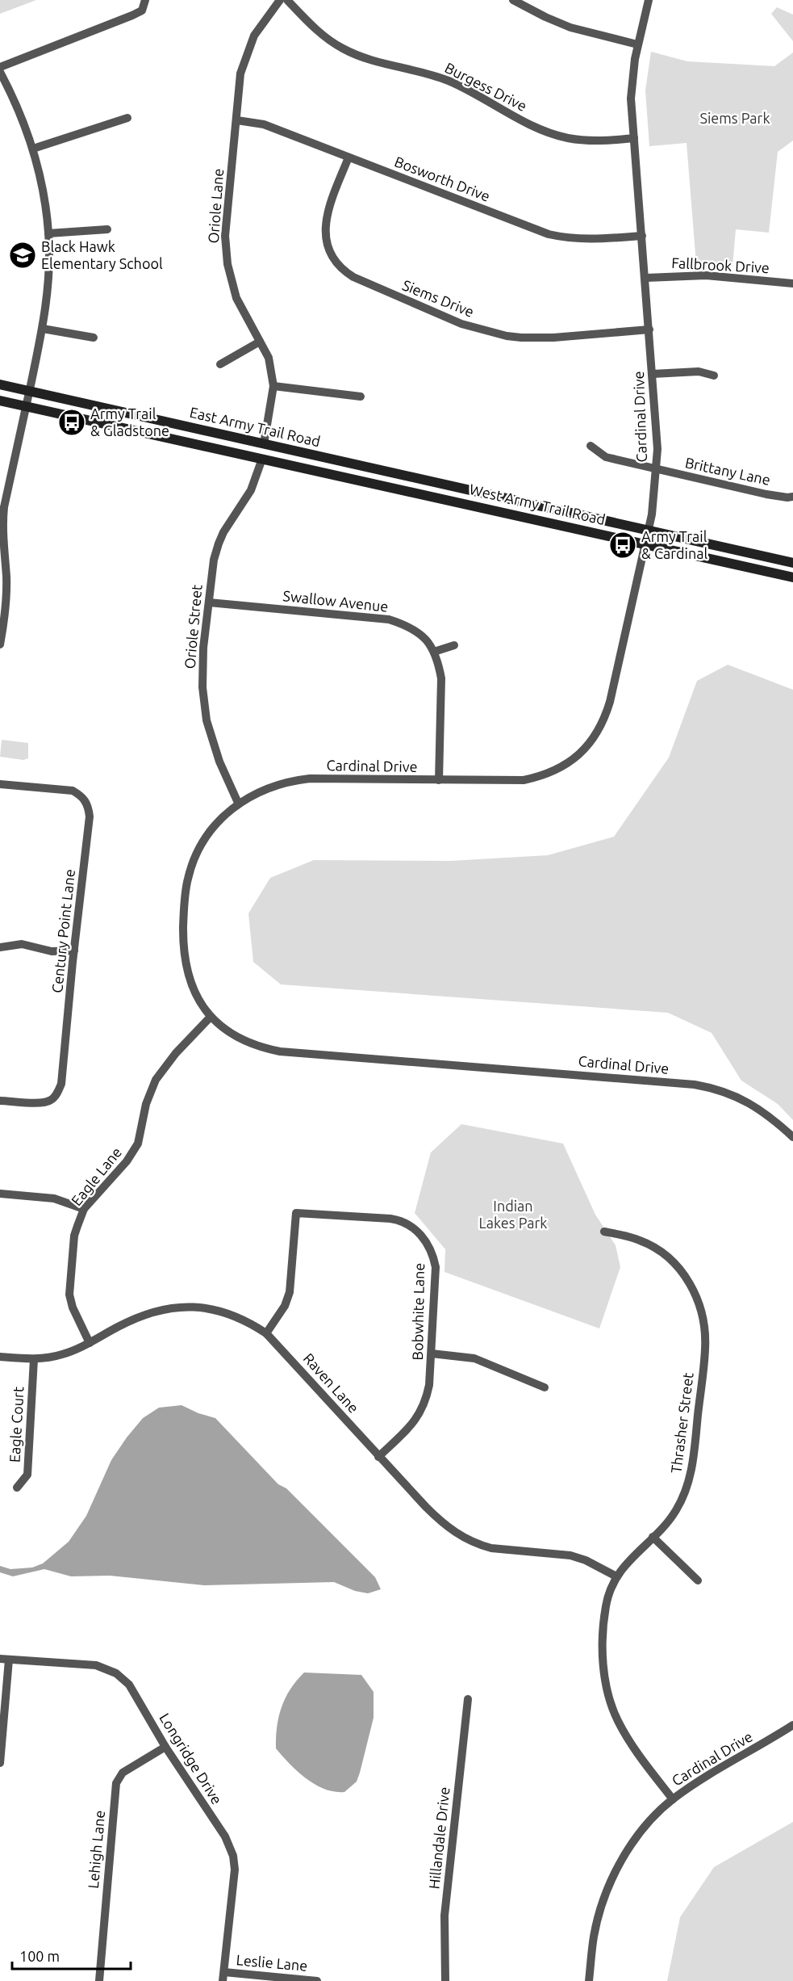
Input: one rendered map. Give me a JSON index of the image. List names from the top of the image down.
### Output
{
  "streets": {
    "main road": ["East Army Trail Road", "West Army Trail Road"],
    "street": [
      "Burgess Drive",
      "Bosworth Drive",
      "Oriole Lane",
      "Fallbrook Drive",
      "Siems Drive",
      "Cardinal Drive",
      "Brittany Lane",
      "Swallow Avenue",
      "Oriole Street",
      "Century Point Lane",
      "Eagle Lane",
      "Bobwhite Lane",
      "Raven Lane",
      "Thrasher Street",
      "Eagle Court",
      "Longridge Drive",
      "Hillandale Drive",
      "Lehigh Lane",
      "Leslie Lane"
    ]
  },
  "crossings": [
    ["Burgess Drive", "Cardinal Drive"],
    ["Bosworth Drive", "Oriole Lane"],
    ["Bosworth Drive", "Siems Drive"],
    ["Bosworth Drive", "Cardinal Drive"],
    ["Oriole Lane", "East Army Trail Road"],
    ["Fallbrook Drive", "Cardinal Drive"],
    ["Siems Drive", "Cardinal Drive"],
    ["Cardinal Drive", "Brittany Lane"],
    ["Cardinal Drive", "West Army Trail Road"],
    ["Cardinal Drive", "Swallow Avenue"],
    ["Cardinal Drive", "Oriole Street"],
    ["Cardinal Drive", "Eagle Lane"],
    ["Cardinal Drive", "Thrasher Street"],
    ["East Army Trail Road", "West Army Trail Road"],
    ["East Army Trail Road", "Oriole Street"],
    ["Swallow Avenue", "Oriole Street"],
    ["Eagle Lane", "Raven Lane"],
    ["Bobwhite Lane", "Raven Lane"],
    ["Raven Lane", "Thrasher Street"],
    ["Raven Lane", "Eagle Court"],
    ["Longridge Drive", "Lehigh Lane"],
    ["Longridge Drive", "Leslie Lane"]
  ],
  "parks": ["Siems Park", "Indian Lakes Park"],
  "places": {
    "school or university": ["Black Hawk Elementary School"],
    "bus stop": ["Army Trail & Gladstone", "Army Trail & Cardinal"]
  },
  "scale_bar": "100 m"
}
